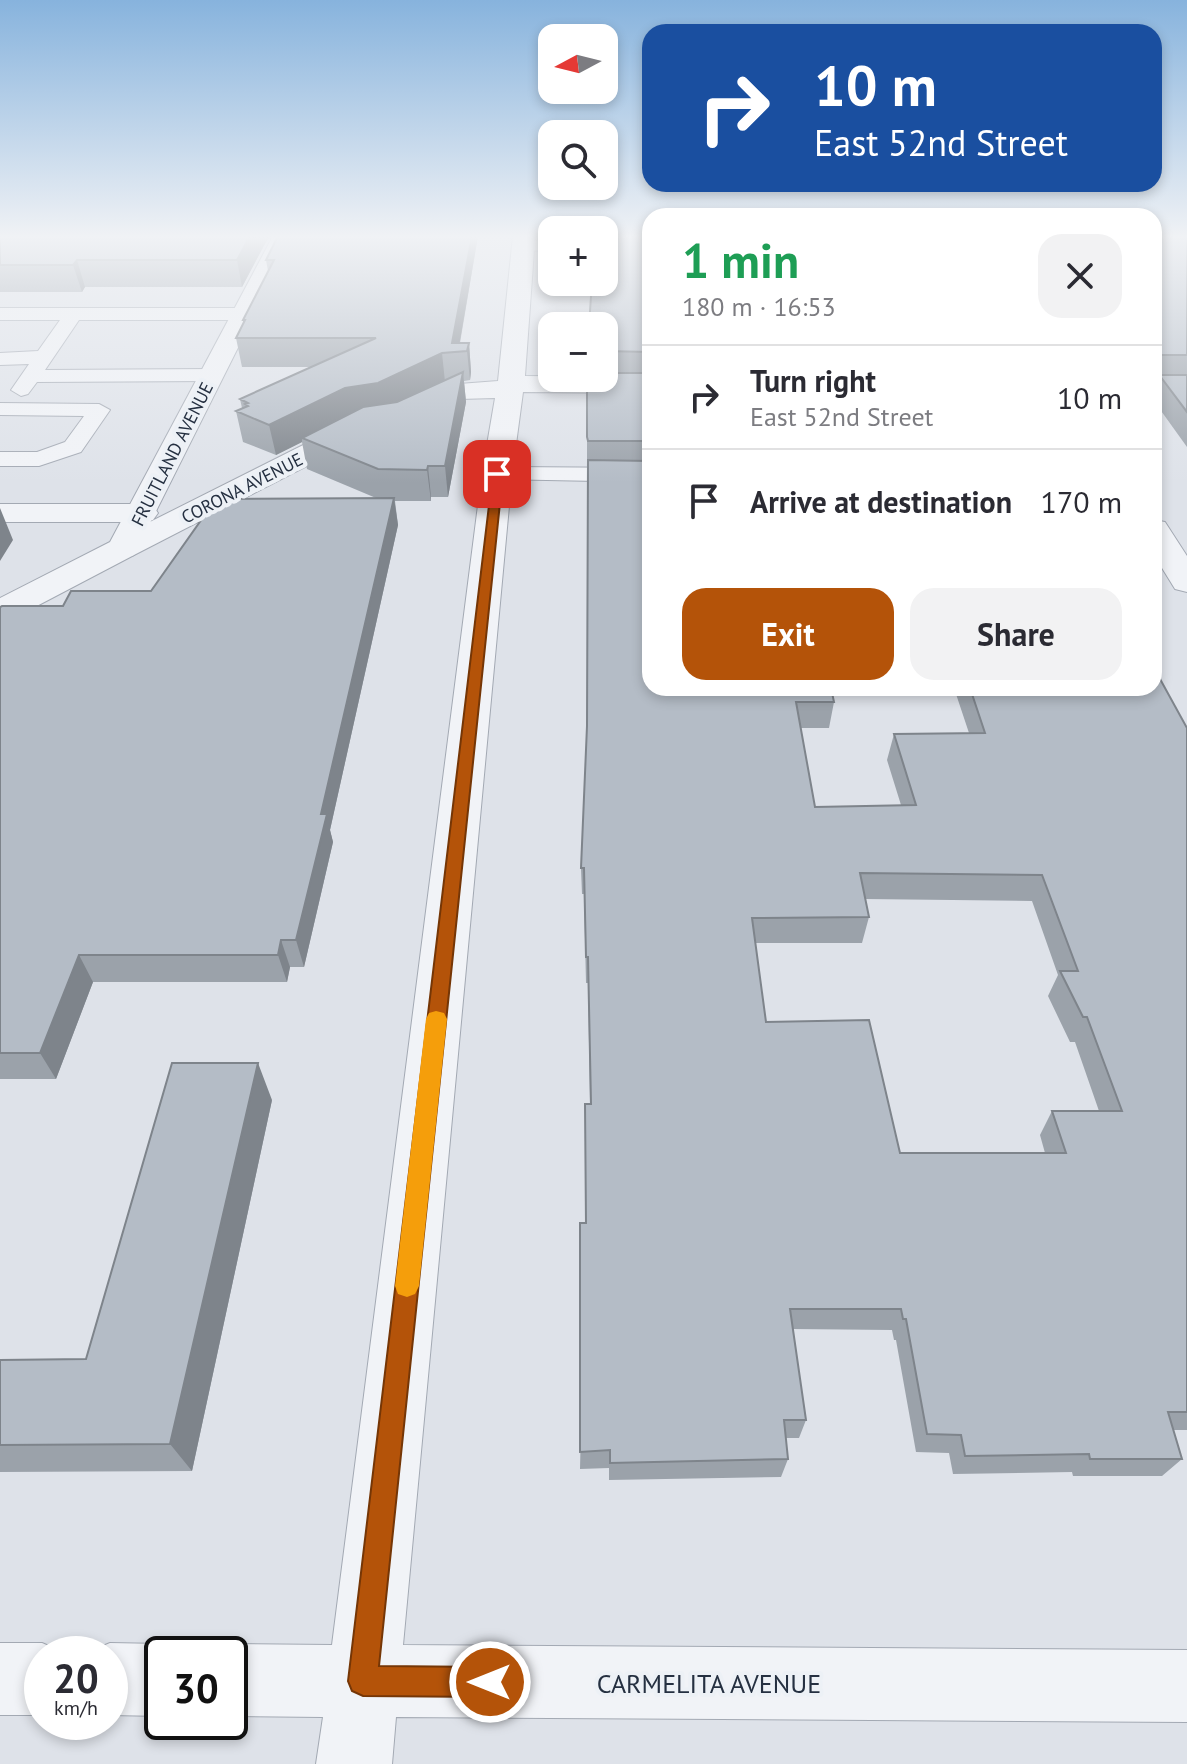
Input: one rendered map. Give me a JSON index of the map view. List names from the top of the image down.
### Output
{
  "streets": {
    "street": ["FRUITLAND AVENUE", "CORONA AVENUE", "CARMELITA AVENUE"]
  },
  "crossings": [
    ["FRUITLAND AVENUE", "CORONA AVENUE"]
  ],
  "north": "left",
  "page": {
    "map_buttons": ["+", "−"],
    "turn": ["10 m", "East 52nd Street"],
    "heading": ["1 min", "180 m · 16:53"],
    "list": [
      {
        "name": "Turn right",
        "note": "East 52nd Street",
        "value": "10 m"
      },
      {
        "name": "Arrive at destination",
        "value": "170 m"
      }
    ],
    "buttons": ["Exit", "Share"],
    "speed": "20 km/h",
    "limit": "30"
  }
}
